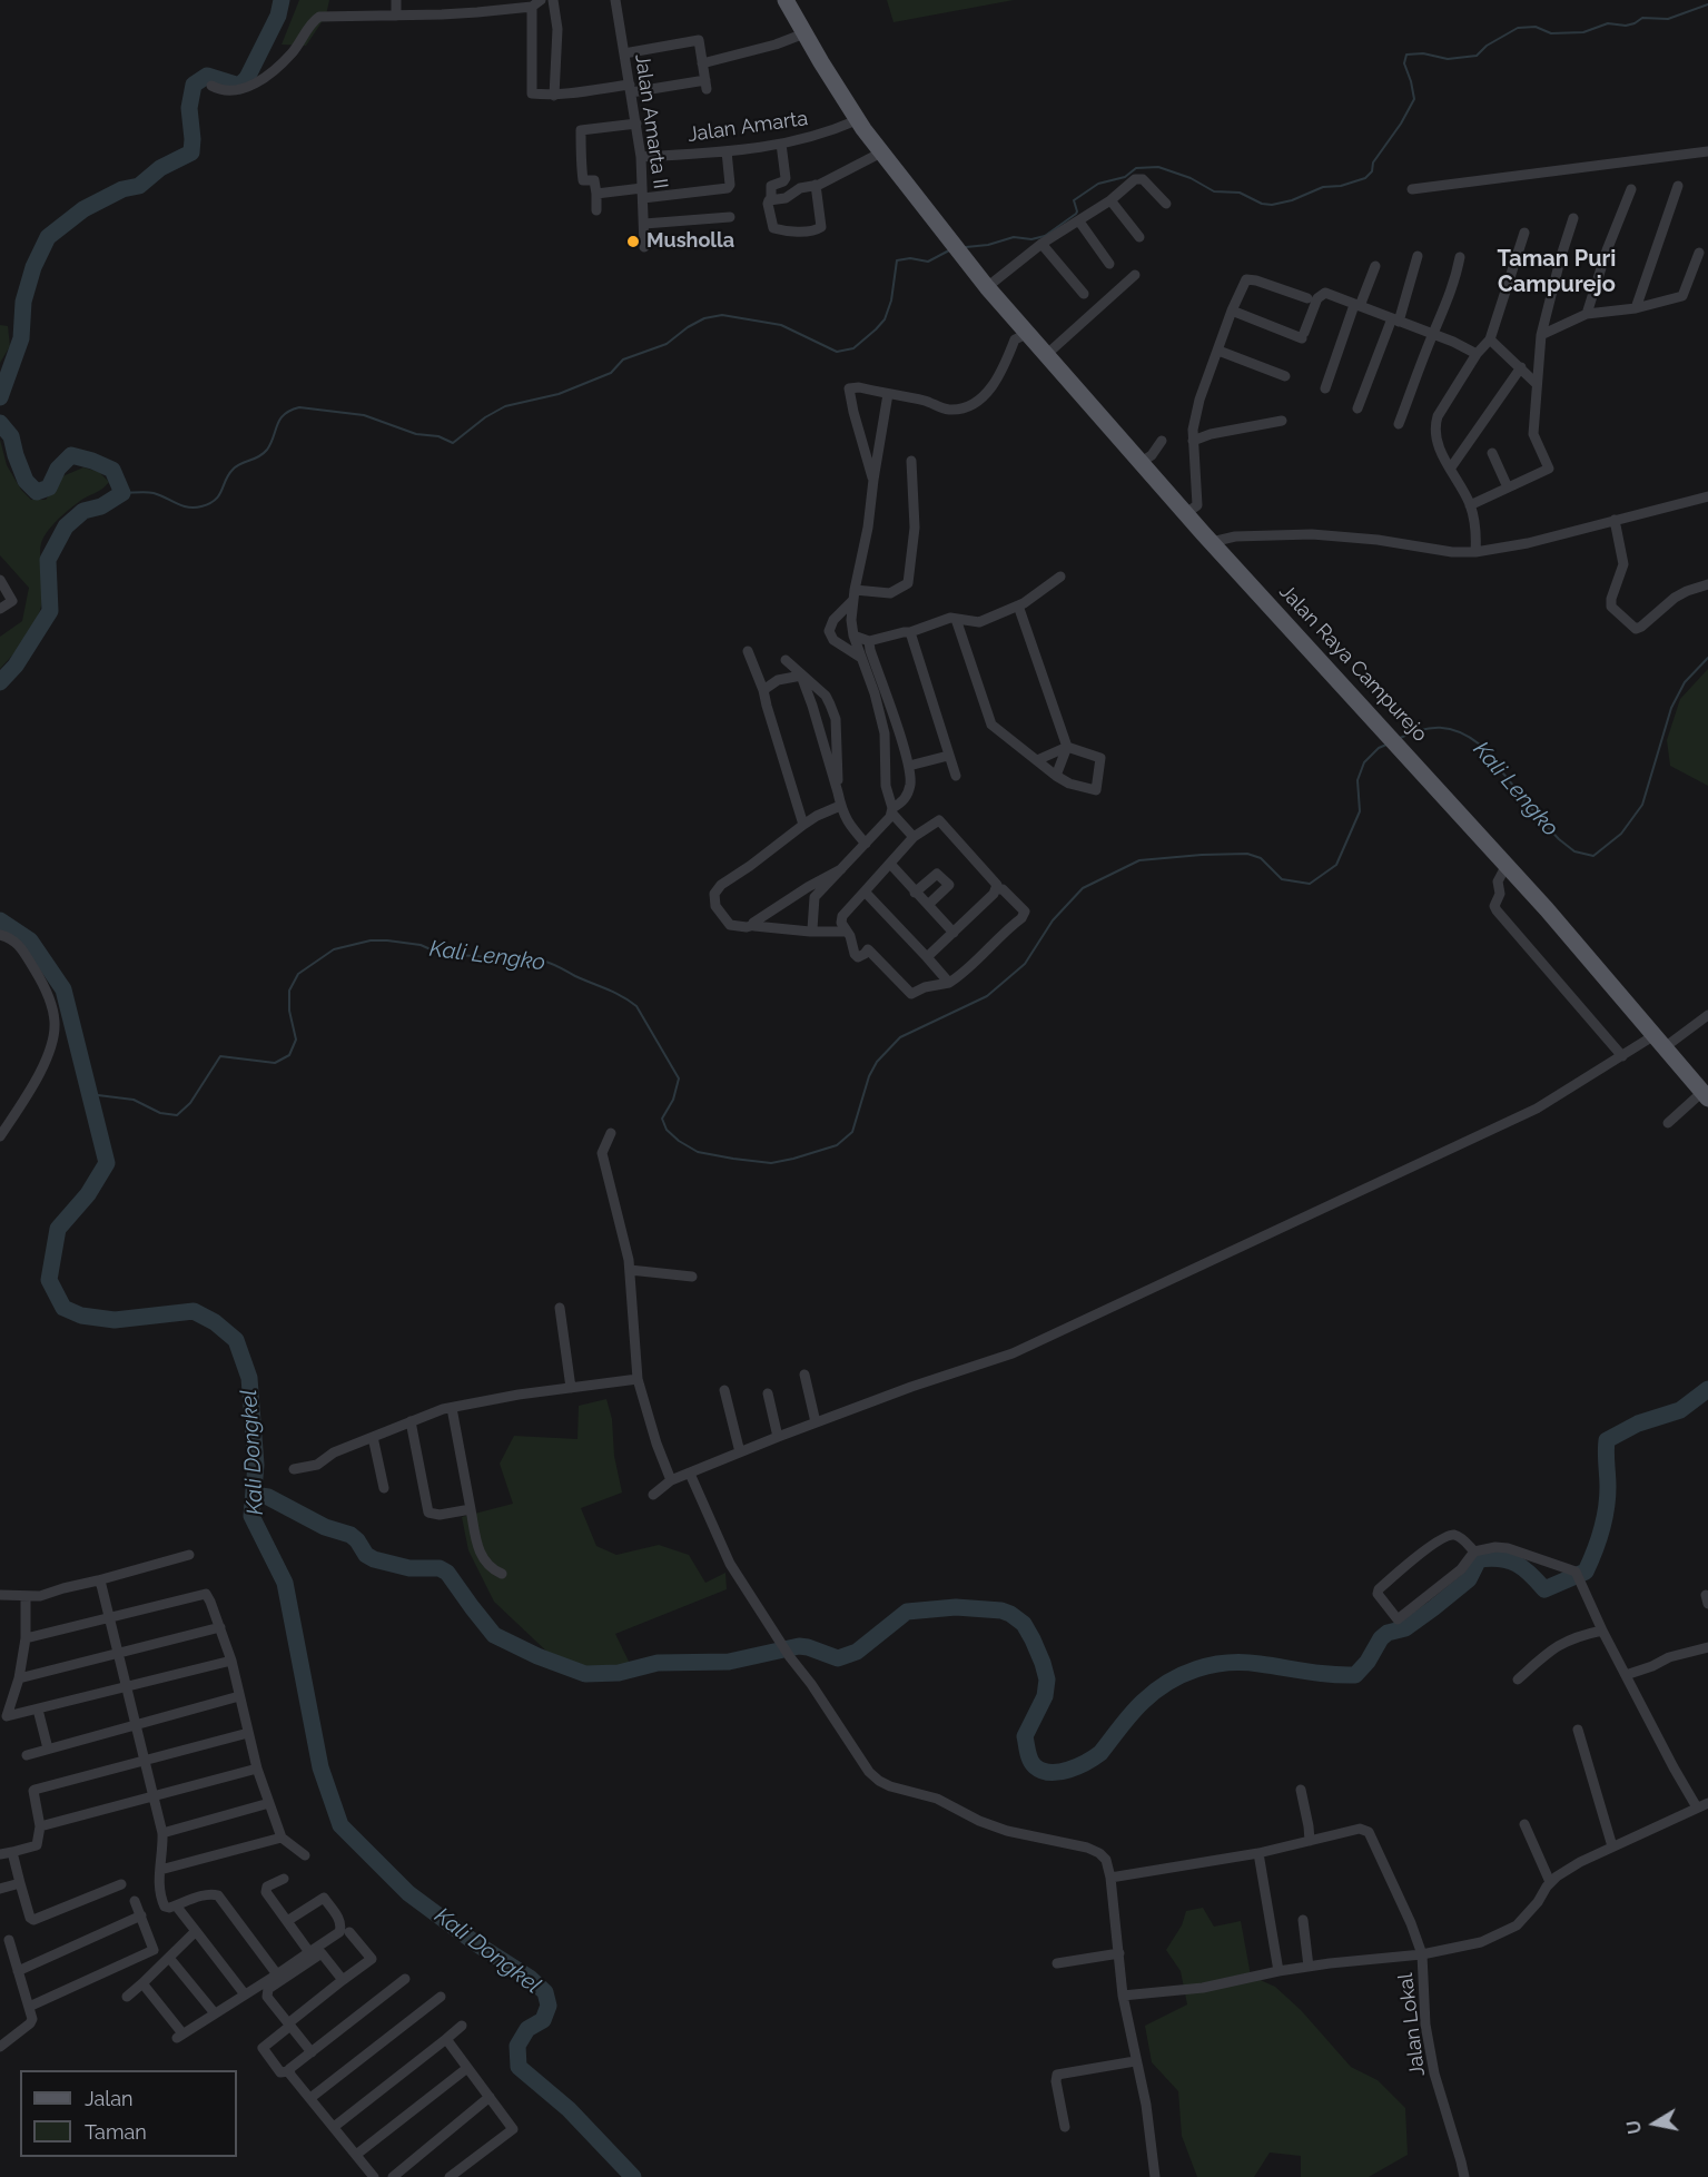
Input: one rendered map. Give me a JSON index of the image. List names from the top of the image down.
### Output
{
  "streets": {
    "main road": ["Jalan Raya Campurejo"],
    "street": ["Jalan Amarta II", "Jalan Amarta", "Jalan Lokal"]
  },
  "crossings": [
    ["Jalan Amarta II", "Jalan Amarta"],
    ["Jalan Amarta", "Jalan Raya Campurejo"]
  ],
  "districts": ["Taman Puri Campurejo"],
  "water": ["Kali Lengko", "Kali Dongkel"],
  "places": ["Musholla"],
  "legend": ["Jalan", "Taman"],
  "north": "left"
}
